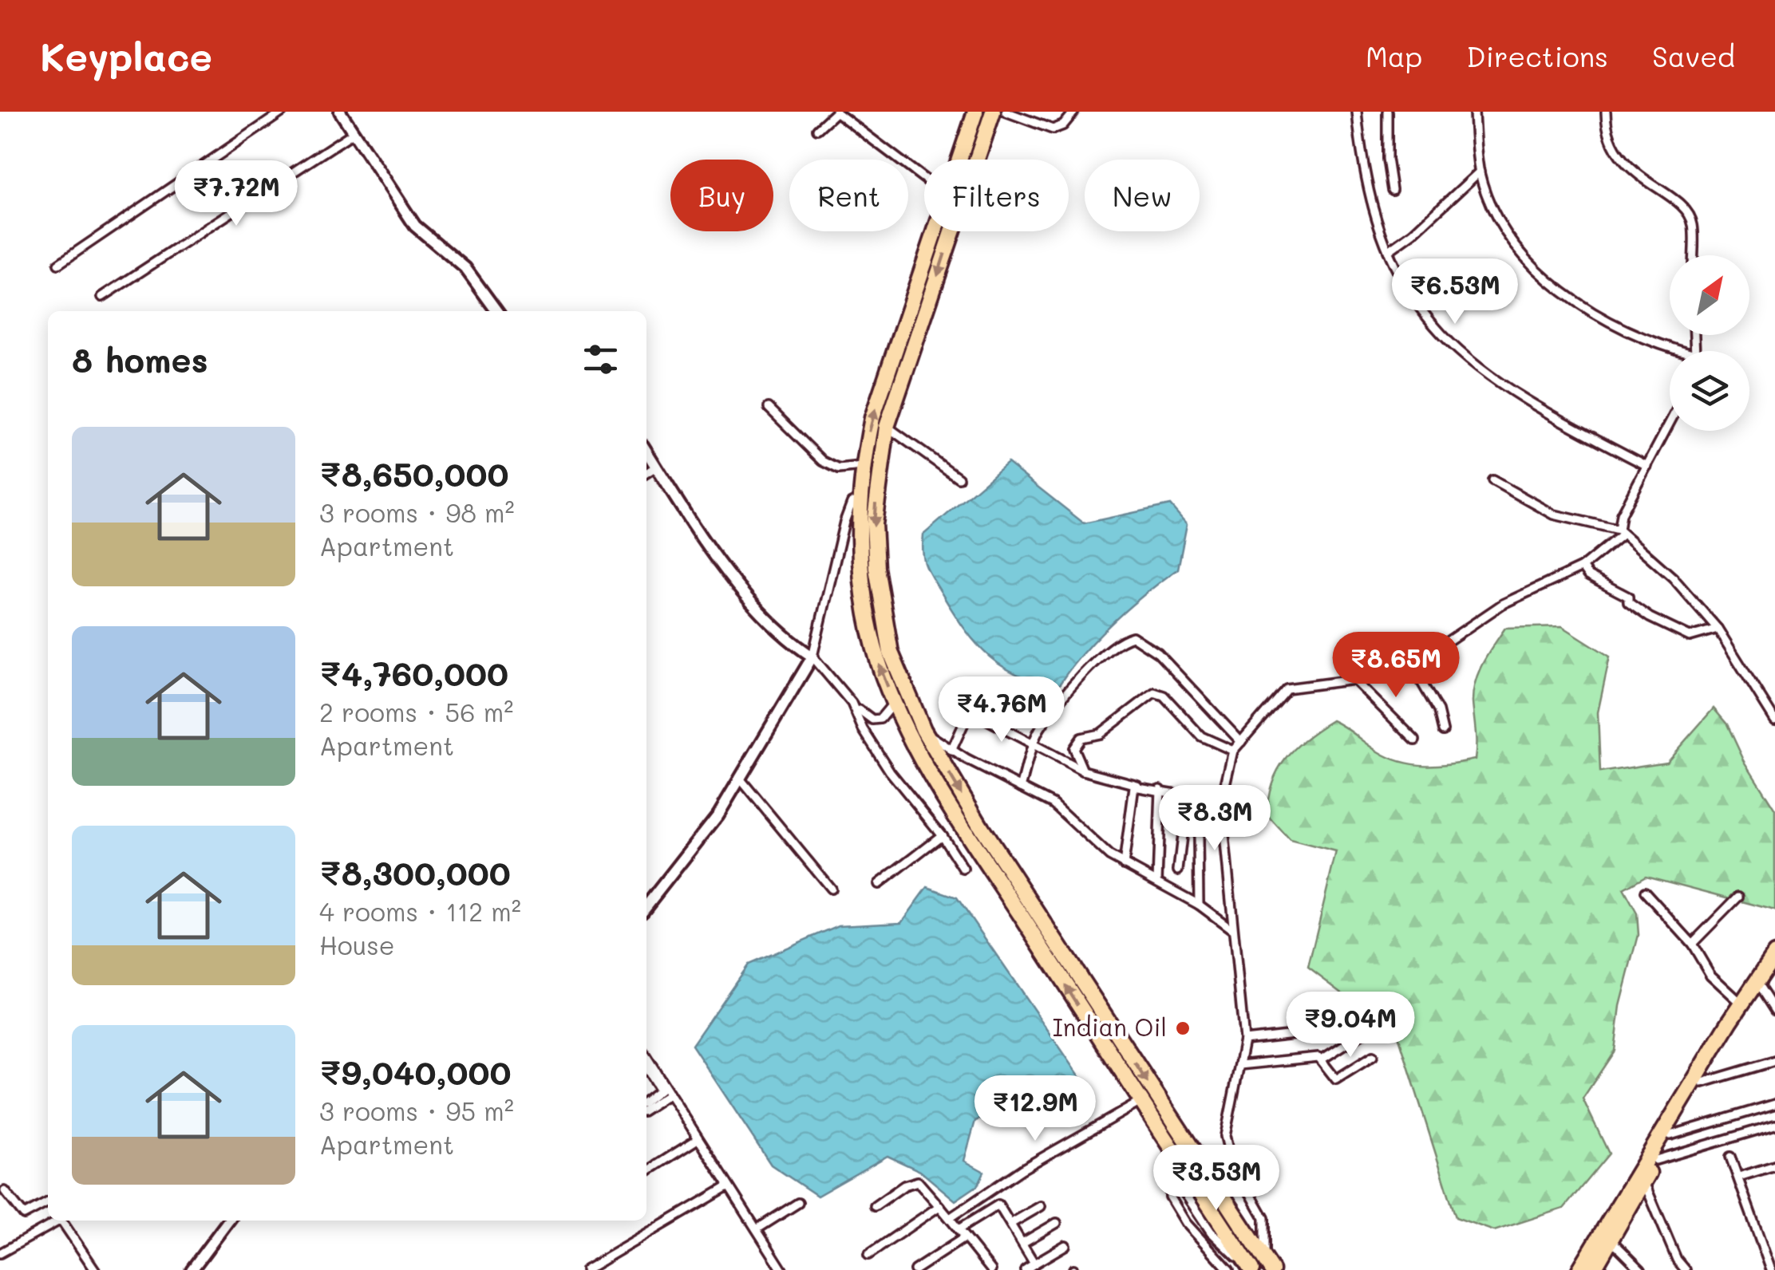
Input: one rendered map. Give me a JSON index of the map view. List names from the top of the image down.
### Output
{
  "places": ["Indian Oil"],
  "north": "top right",
  "page": {
    "header": "Keyplace",
    "nav": ["Map", "Directions", "Saved"],
    "chip": [
      "Buy",
      "Rent",
      "Filters",
      "New"
    ],
    "price": [
      "₹7.72M",
      "₹6.53M",
      "₹8.65M",
      "₹4.76M",
      "₹8.3M",
      "₹9.04M",
      "₹12.9M",
      "₹3.53M"
    ],
    "heading": "8 homes",
    "list": [
      {
        "name": "₹8,650,000",
        "note": "3 rooms · 98 m² · Apartment"
      },
      {
        "name": "₹4,760,000",
        "note": "2 rooms · 56 m² · Apartment"
      },
      {
        "name": "₹8,300,000",
        "note": "4 rooms · 112 m² · House"
      },
      {
        "name": "₹9,040,000",
        "note": "3 rooms · 95 m² · Apartment"
      }
    ]
  }
}
